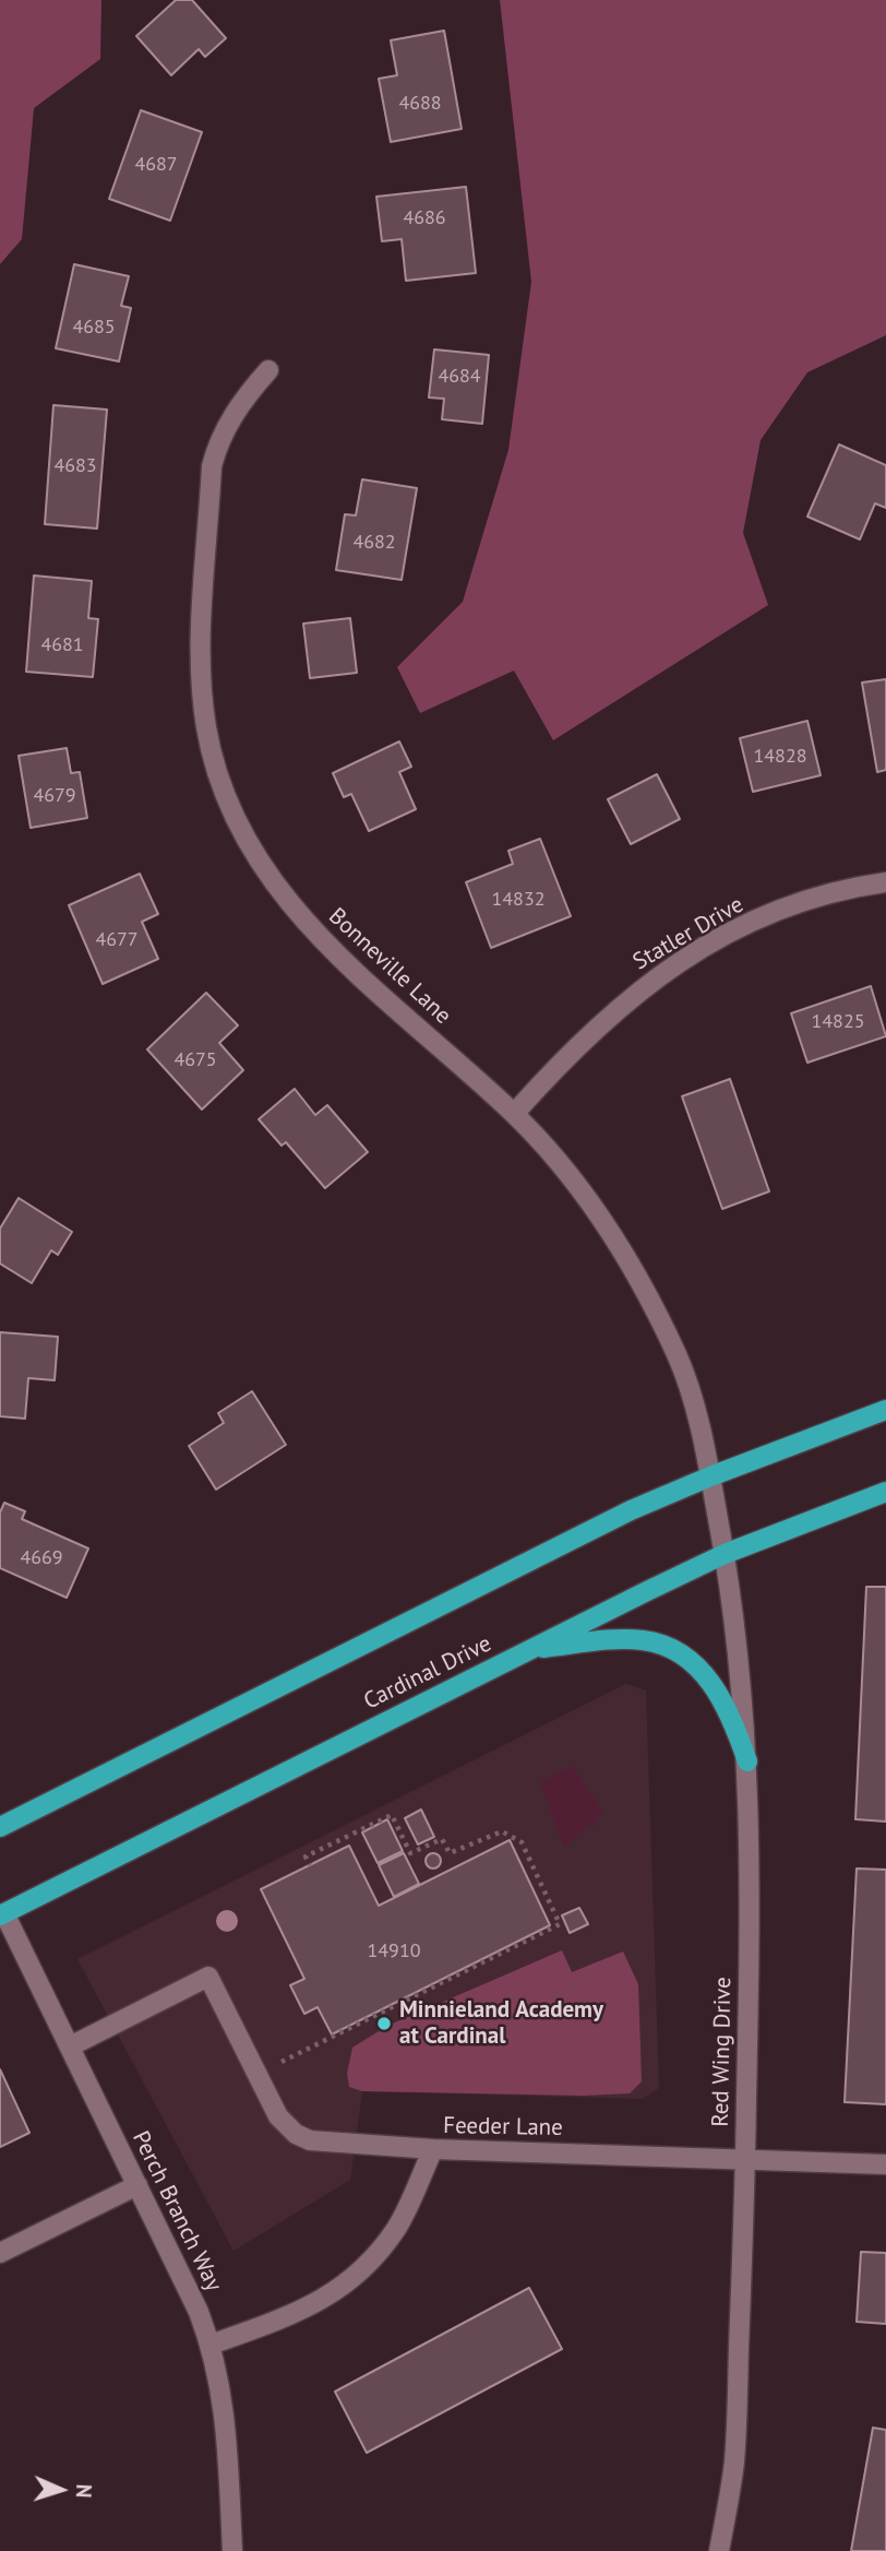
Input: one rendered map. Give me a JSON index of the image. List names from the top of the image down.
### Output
{
  "streets": {
    "main road": ["Cardinal Drive"],
    "street": [
      "Statler Drive",
      "Bonneville Lane",
      "Red Wing Drive",
      "Feeder Lane",
      "Perch Branch Way"
    ]
  },
  "crossings": [
    ["Statler Drive", "Bonneville Lane"],
    ["Bonneville Lane", "Cardinal Drive"],
    ["Bonneville Lane", "Red Wing Drive"],
    ["Cardinal Drive", "Red Wing Drive"],
    ["Cardinal Drive", "Perch Branch Way"],
    ["Red Wing Drive", "Feeder Lane"],
    ["Feeder Lane", "Perch Branch Way"]
  ],
  "places": ["Minnieland Academy at Cardinal"],
  "house_numbers": [
    "4688",
    "4687",
    "4686",
    "4685",
    "4684",
    "4683",
    "4682",
    "4681",
    "14828",
    "4679",
    "14832",
    "4677",
    "14825",
    "4675",
    "4669",
    "14910"
  ],
  "north": "right"
}
